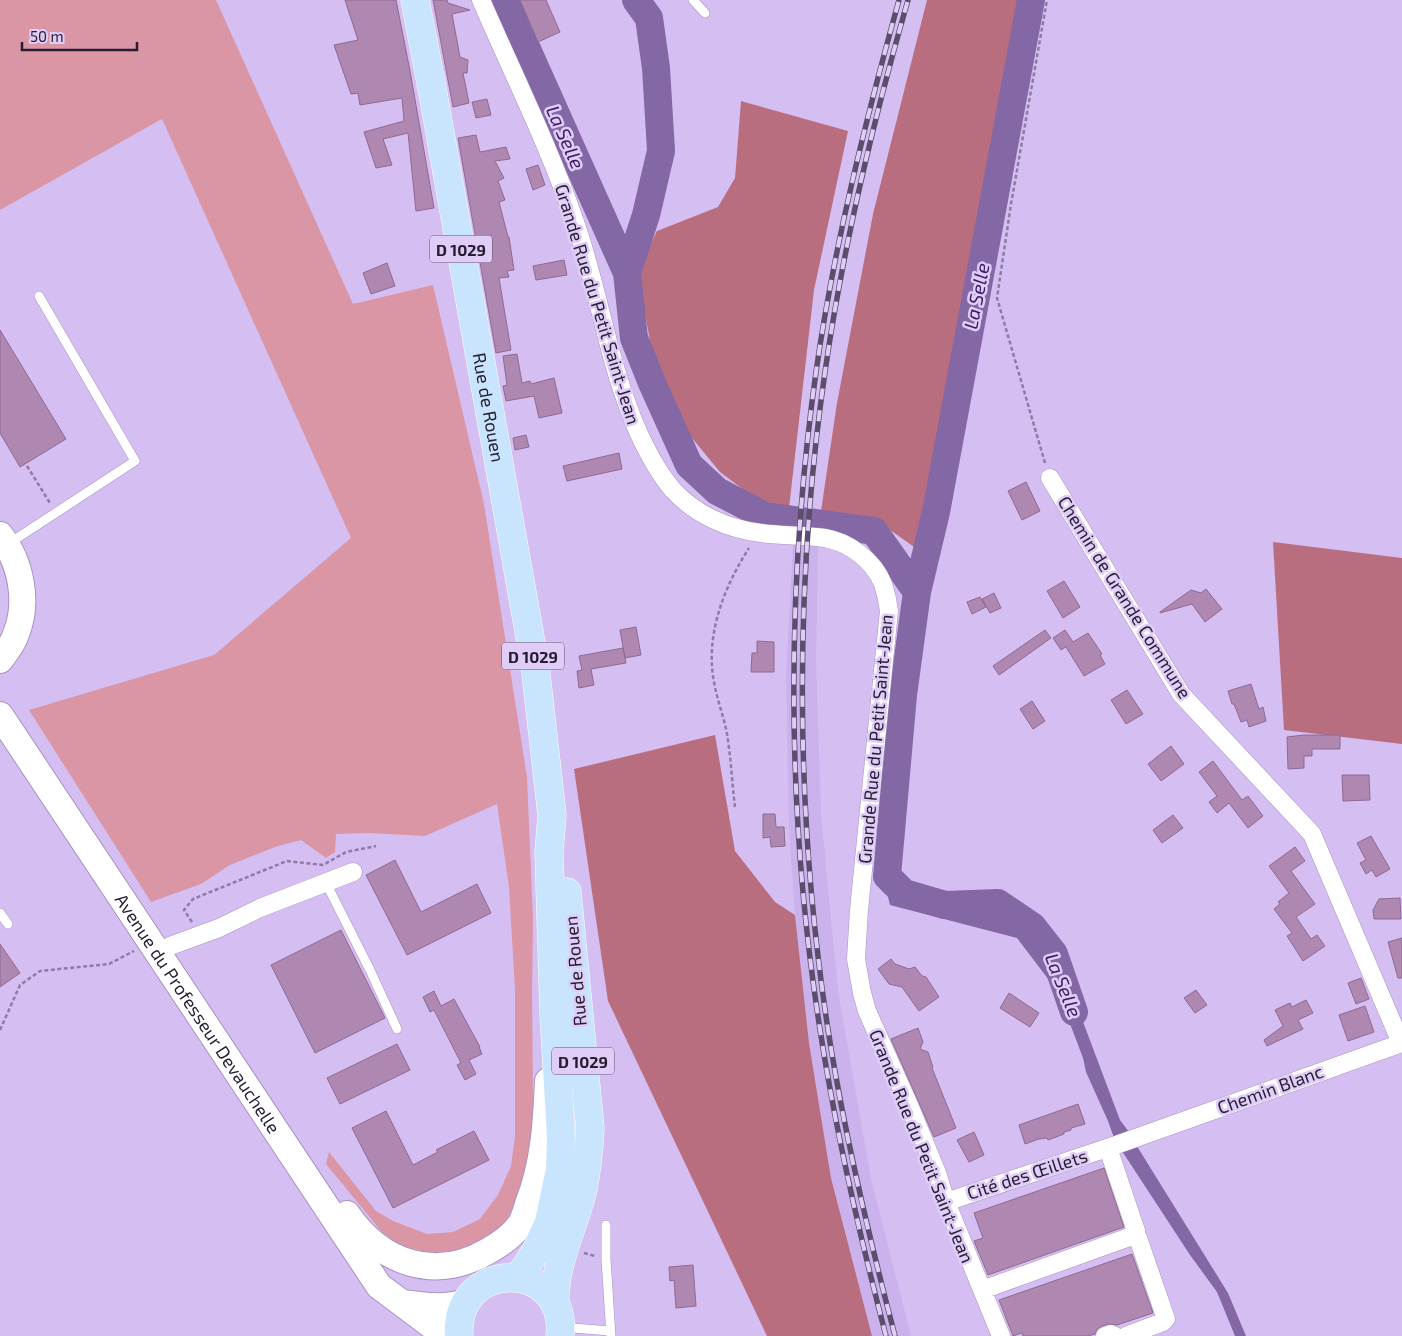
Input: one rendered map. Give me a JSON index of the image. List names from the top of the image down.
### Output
{
  "streets": {
    "main road": ["D 1029", "Rue de Rouen"],
    "street": [
      "Grande Rue du Petit Saint-Jean",
      "Chemin de Grande Commune",
      "Avenue du Professeur Devauchelle",
      "Chemin Blanc",
      "Cité des Œillets"
    ]
  },
  "crossings": [
    ["Grande Rue du Petit Saint-Jean", "Cité des Œillets"],
    ["Chemin de Grande Commune", "Chemin Blanc"],
    ["Chemin Blanc", "Cité des Œillets"]
  ],
  "water": ["La Selle"],
  "scale_bar": "50 m"
}
